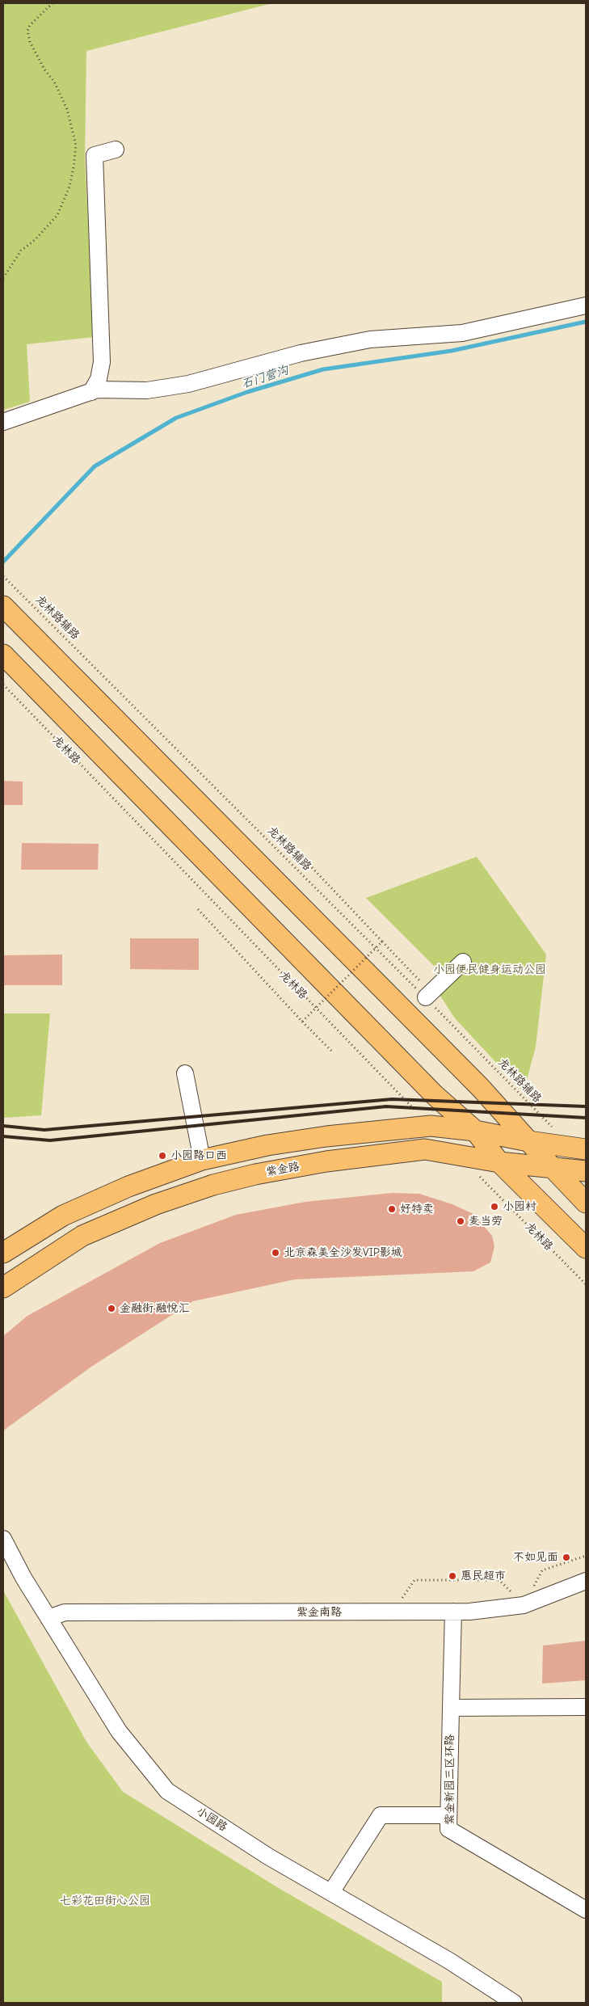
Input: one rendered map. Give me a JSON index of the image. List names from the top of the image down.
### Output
{
  "streets": {
    "main road": ["龙林路", "紫金路"],
    "street": ["紫金南路", "紫金新园三区环路", "小园路"],
    "path": ["龙林路辅路"]
  },
  "crossings": [
    ["龙林路", "紫金路"],
    ["紫金南路", "紫金新园三区环路"],
    ["紫金南路", "小园路"]
  ],
  "water": ["石门营沟"],
  "parks": ["小园便民健身运动公园", "七彩花田街心公园"],
  "places": [
    "小园路口西",
    "小园村",
    "好特卖",
    "麦当劳",
    "北京森美全沙发VIP影城",
    "金融街·融悦汇",
    "不如见面",
    "惠民超市"
  ]
}
